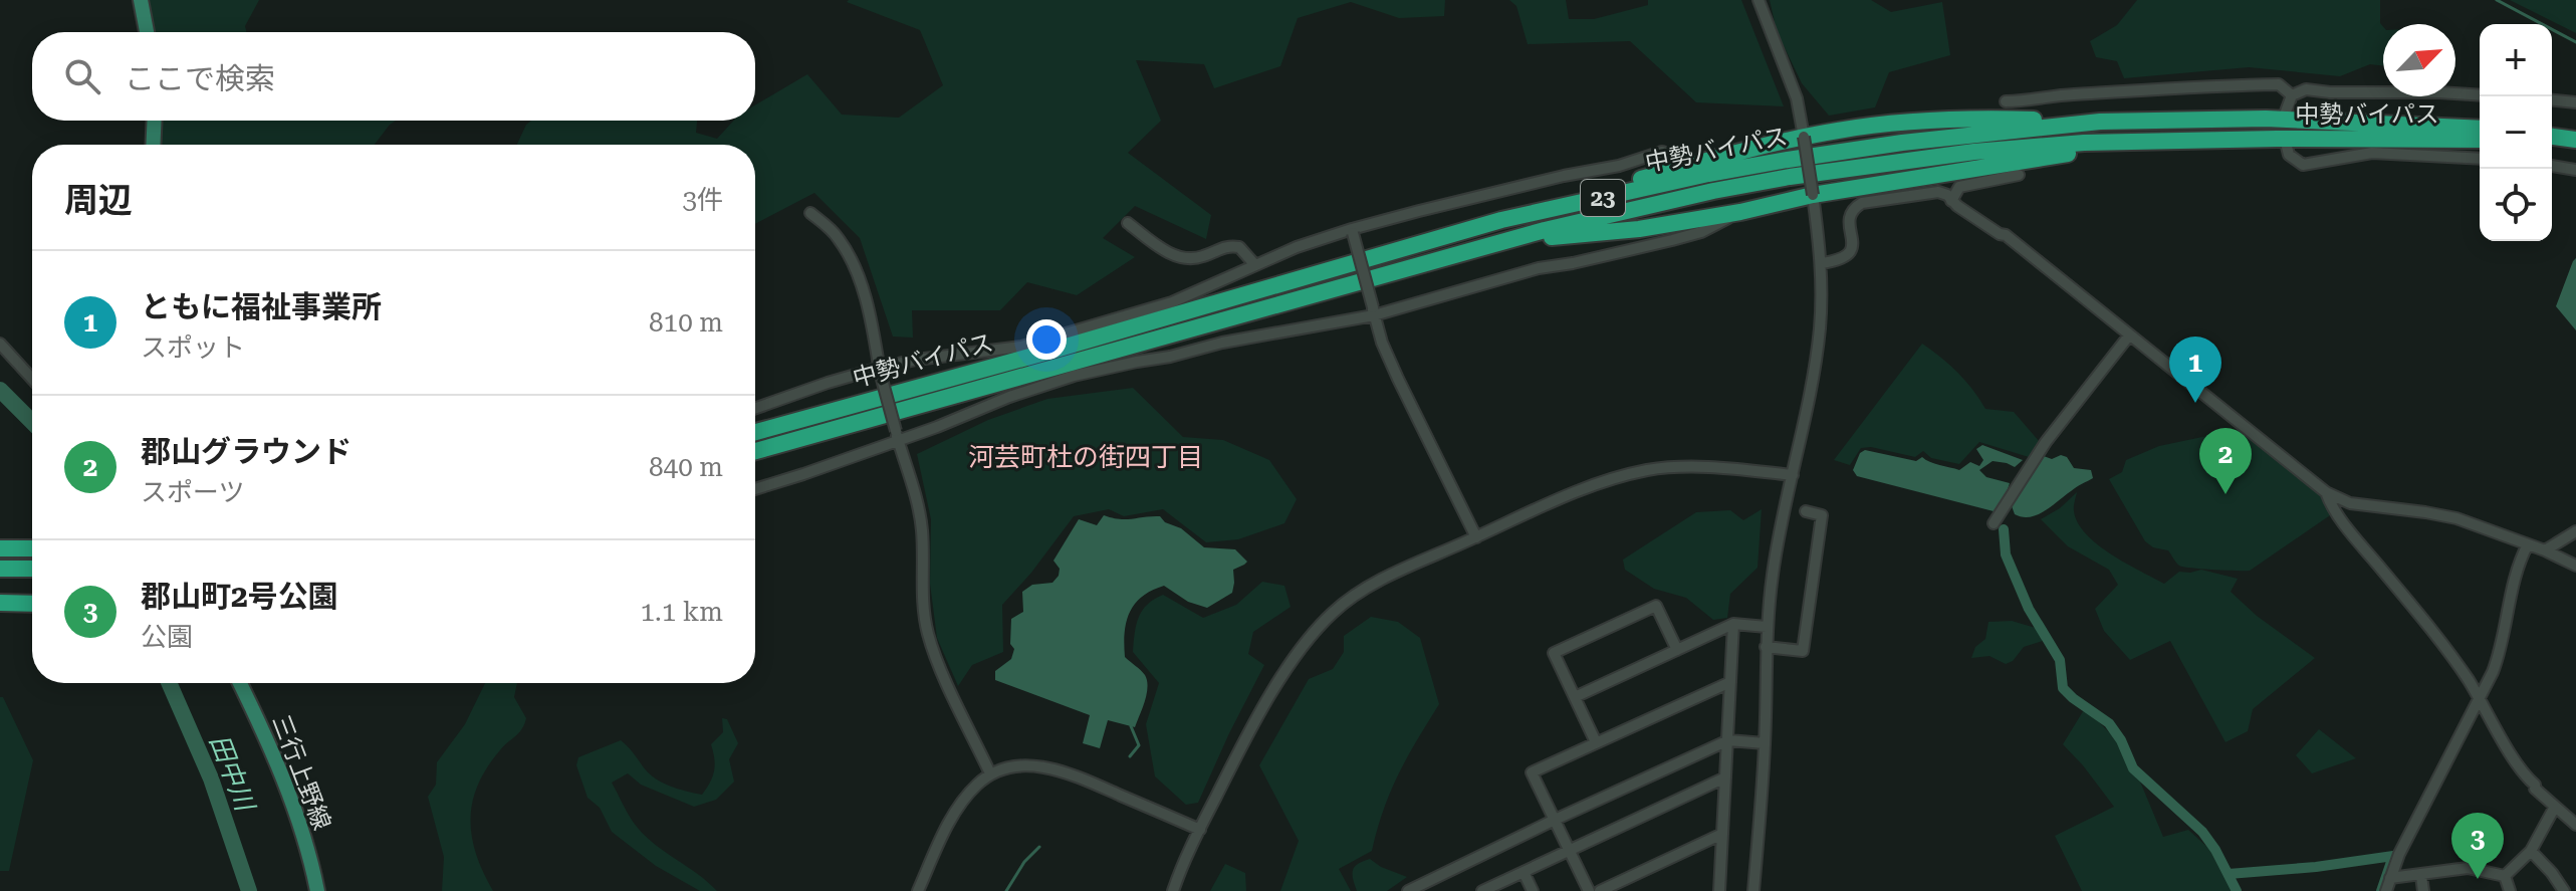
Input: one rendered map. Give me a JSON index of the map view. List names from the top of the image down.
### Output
{
  "streets": {
    "highway": ["中勢バイパス", "23"],
    "main road": ["三行上野線"]
  },
  "districts": ["河芸町杜の街四丁目"],
  "water": ["田中川"],
  "north": "top right",
  "page": {
    "map_buttons": ["+", "−"],
    "search": "ここで検索",
    "heading": ["周辺", "3件"],
    "list": [
      {
        "mark": "1",
        "name": "ともに福祉事業所",
        "note": "スポット",
        "value": "810 m"
      },
      {
        "mark": "2",
        "name": "郡山グラウンド",
        "note": "スポーツ",
        "value": "840 m"
      },
      {
        "mark": "3",
        "name": "郡山町2号公園",
        "note": "公園",
        "value": "1.1 km"
      }
    ],
    "pins": ["1", "2", "3"]
  }
}
